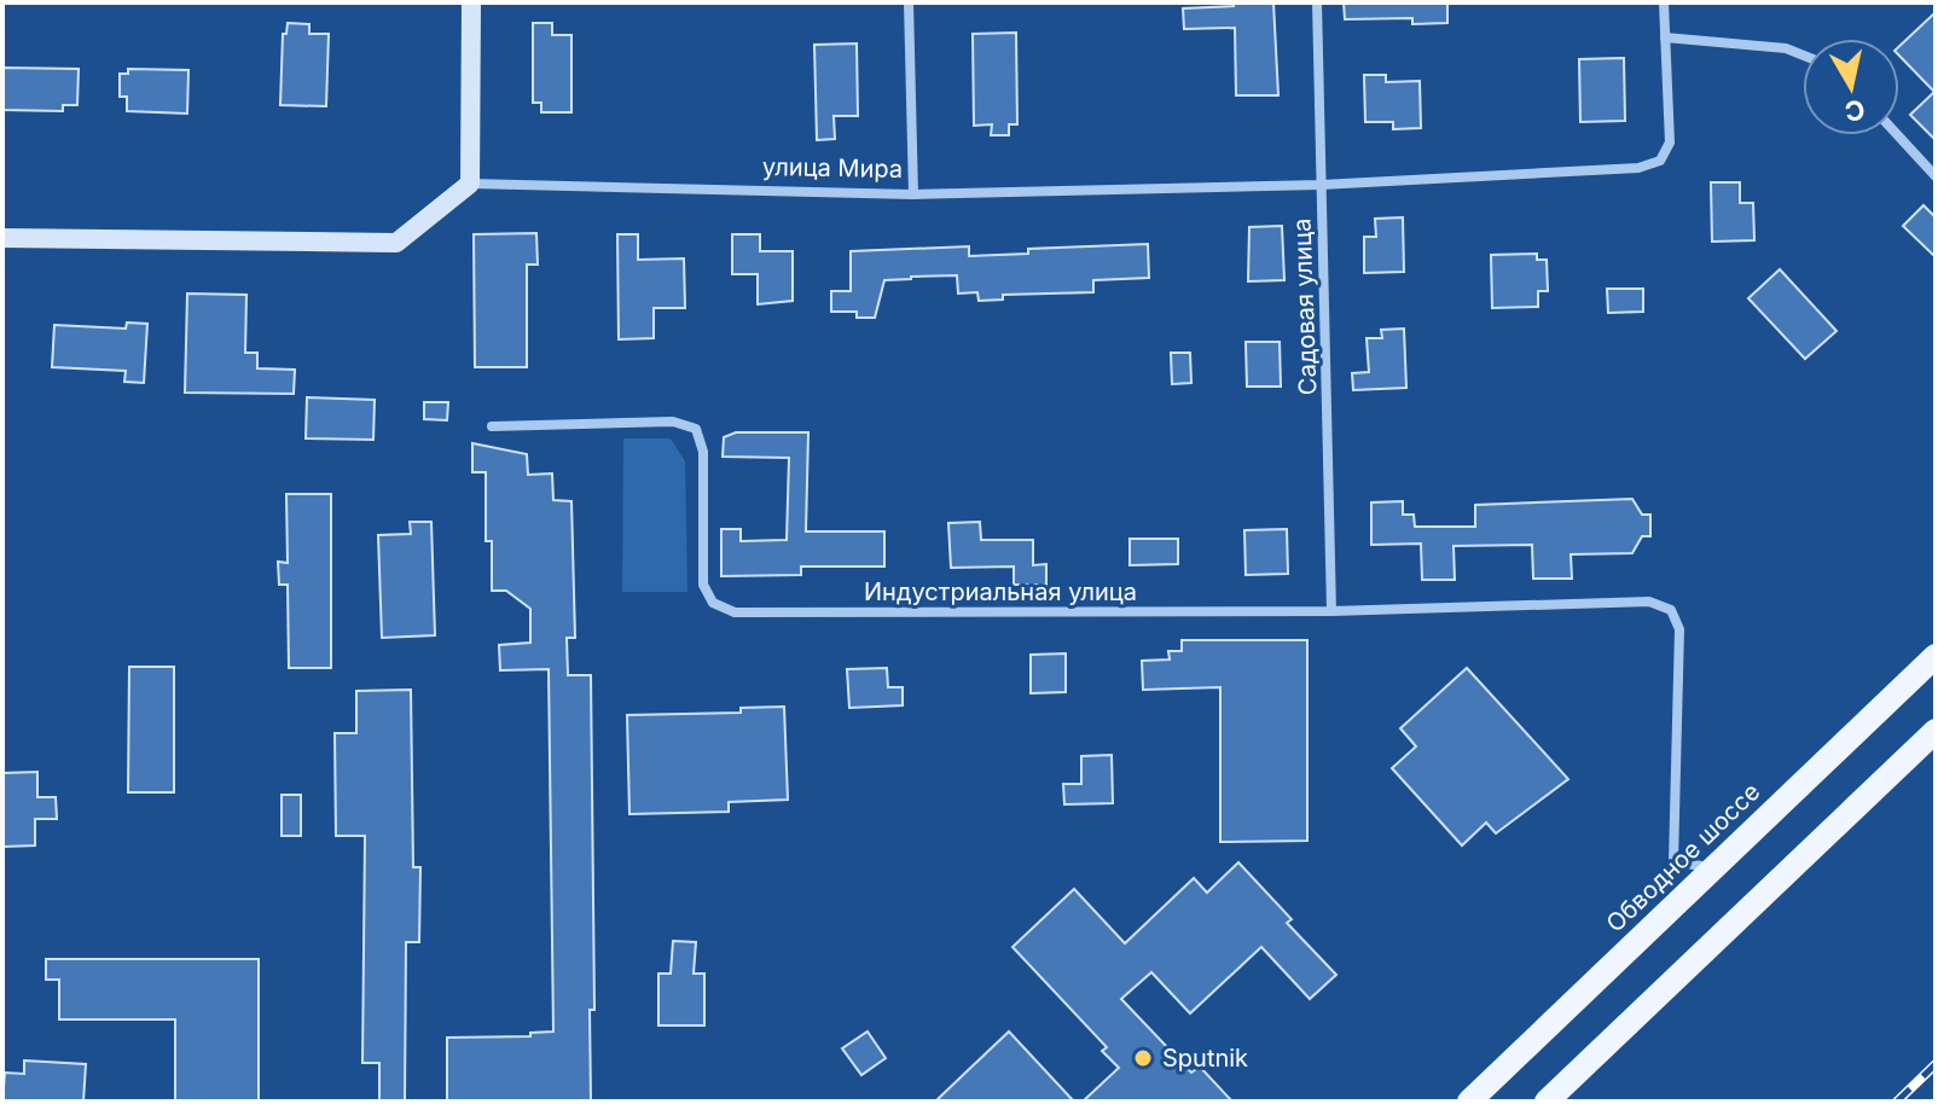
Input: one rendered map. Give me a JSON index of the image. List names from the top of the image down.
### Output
{
  "streets": {
    "main road": ["Обводное шоссе"],
    "street": ["улица Мира", "Садовая улица", "Индустриальная улица"]
  },
  "crossings": [
    ["улица Мира", "Садовая улица"],
    ["Садовая улица", "Индустриальная улица"],
    ["Индустриальная улица", "Обводное шоссе"]
  ],
  "places": ["Sputnik"],
  "north": "bottom"
}
